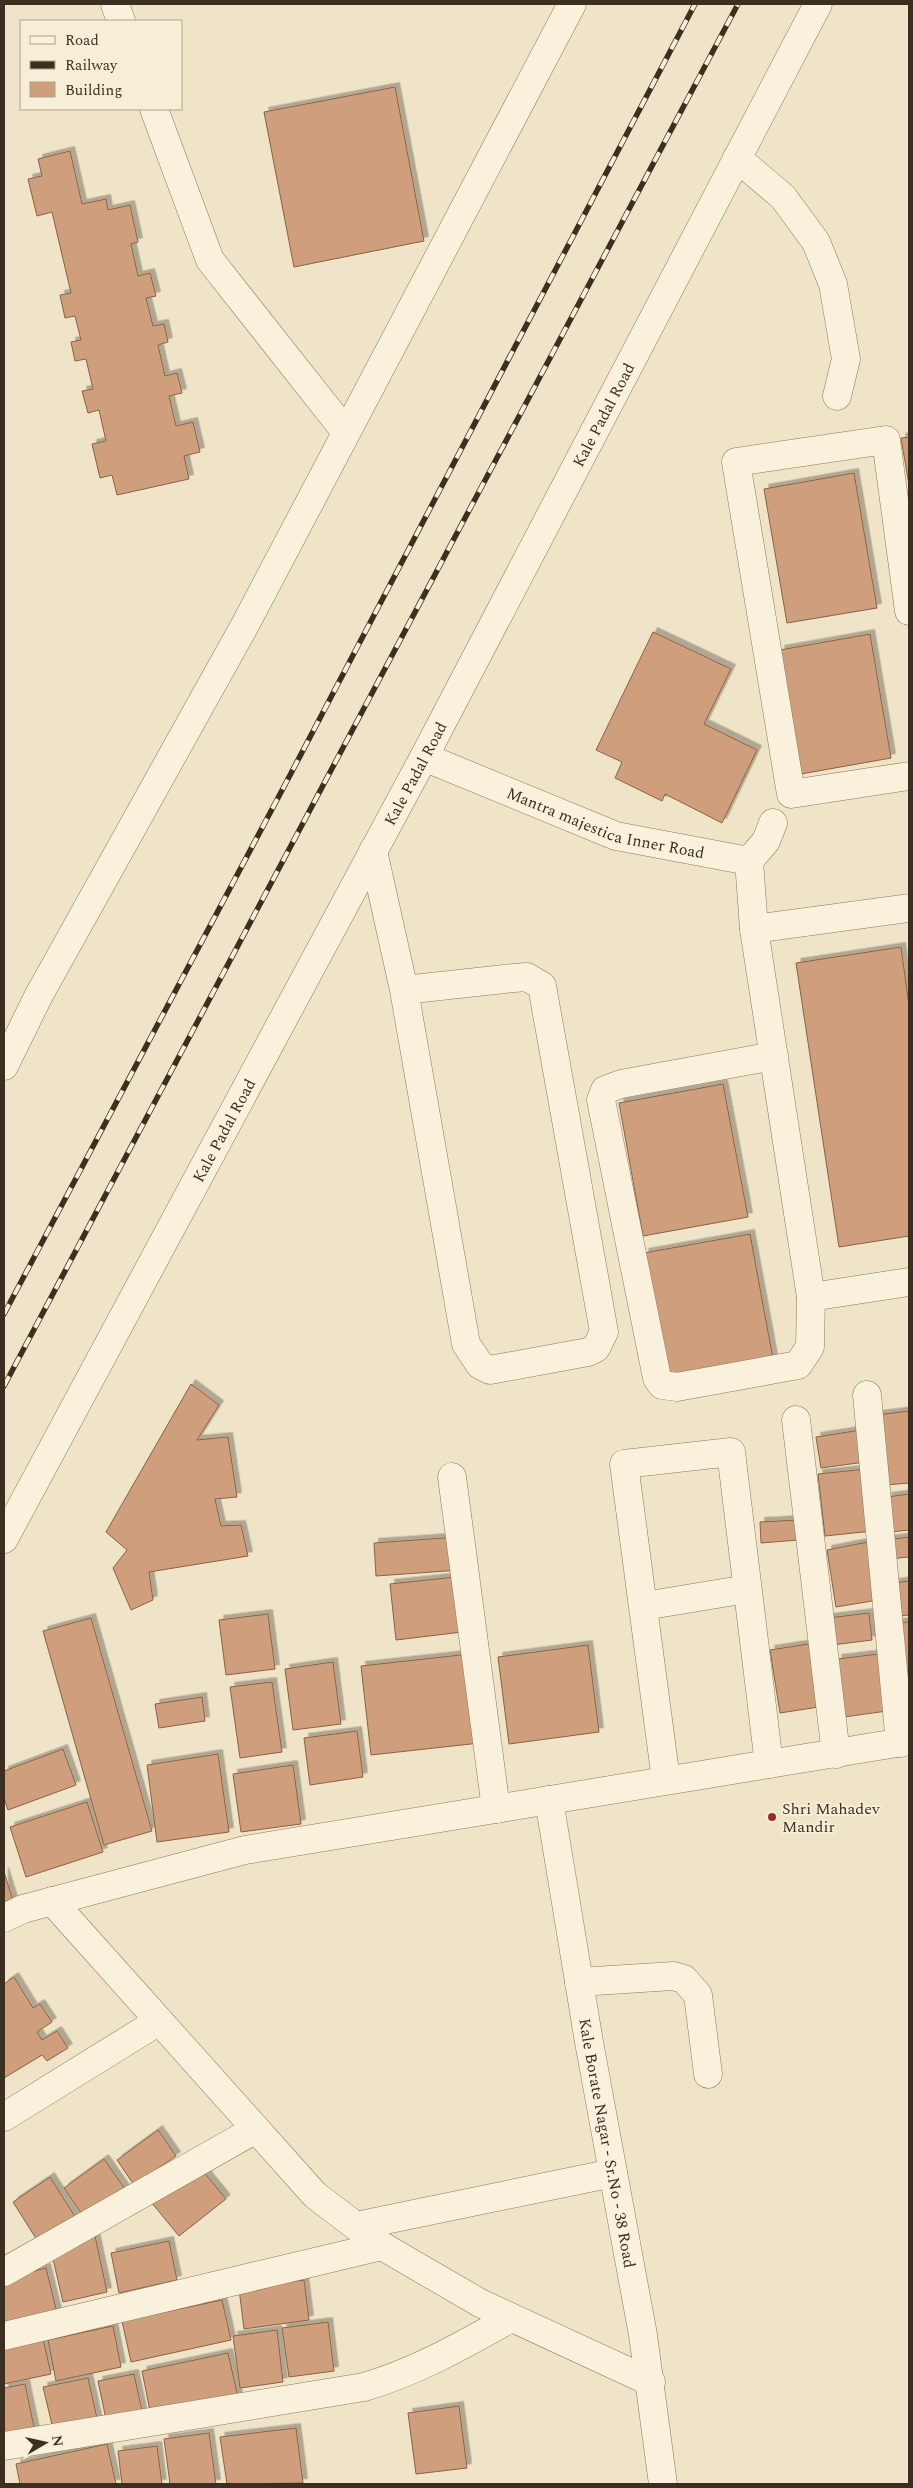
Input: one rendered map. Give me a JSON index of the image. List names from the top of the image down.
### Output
{
  "streets": {
    "street": ["Kale Padal Road", "Mantra majestica Inner Road", "Kale Borate Nagar - Sr.No - 38 Road"]
  },
  "crossings": [
    ["Kale Padal Road", "Mantra majestica Inner Road"]
  ],
  "places": ["Shri Mahadev Mandir"],
  "legend": ["Road", "Railway", "Building"],
  "north": "right"
}
